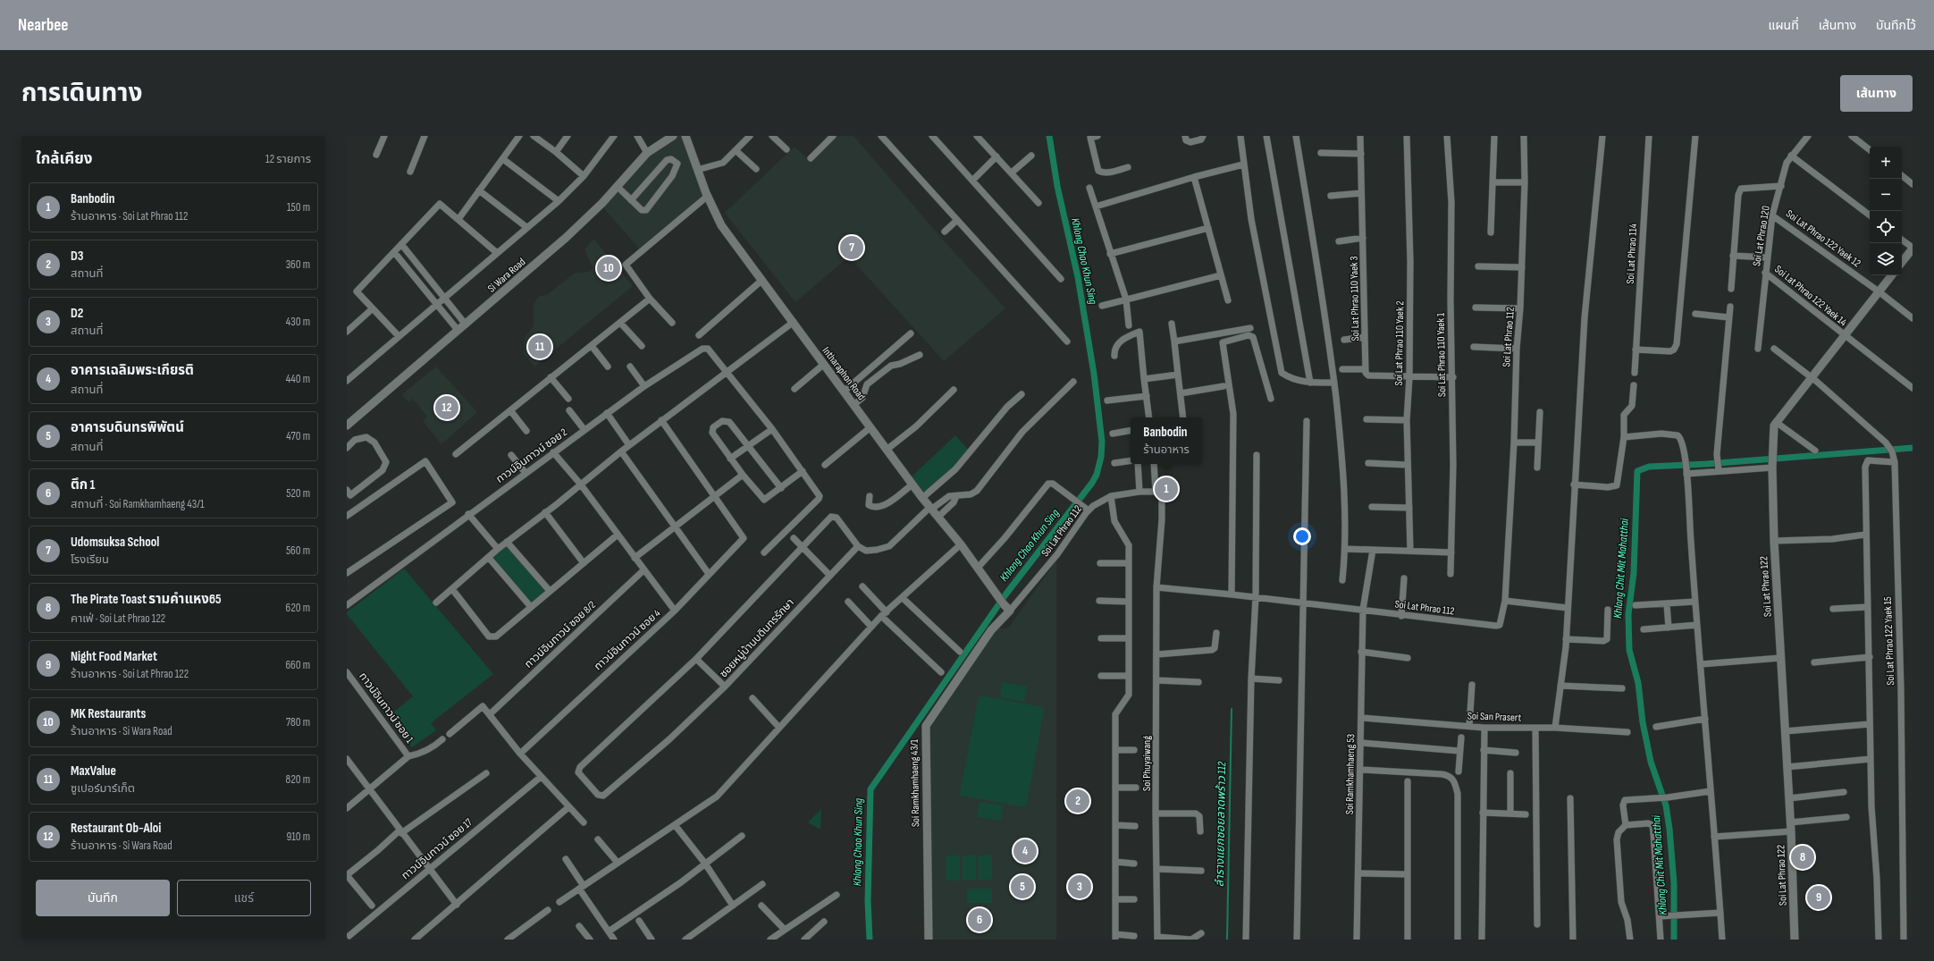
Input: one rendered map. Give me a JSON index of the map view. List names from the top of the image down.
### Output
{
  "streets": {
    "street": [
      "Soi Lat Phrao 120",
      "Soi Lat Phrao 122 Yaek 12",
      "Soi Lat Phrao 114",
      "Si Wara Road",
      "Soi Lat Phrao 122 Yaek 14",
      "Soi Lat Phrao 110 Yaek 3",
      "Soi Lat Phrao 112",
      "Soi Lat Phrao 110 Yaek 2",
      "Soi Lat Phrao 110 Yaek 1",
      "Intharaphon Road",
      "ทาวน์อินทาวน์ ซอย 2",
      "Soi Lat Phrao 122",
      "ทาวน์อินทาวน์ ซอย 8/2",
      "ซอยหมู่บ้านบดินทรรักษา",
      "ทาวน์อินทาวน์ ซอย 4",
      "Soi Lat Phrao 122 Yaek 15",
      "ทาวน์อินทาวน์ ซอย 1",
      "Soi San Prasert",
      "Soi Phuyaiwang",
      "Soi Ramkhamhaeng 53",
      "Soi Ramkhamhaeng 43/1",
      "ทาวน์อินทาวน์ ซอย 17"
    ]
  },
  "crossings": [
    ["Soi Lat Phrao 120", "Soi Lat Phrao 122 Yaek 12"],
    ["Soi Lat Phrao 120", "Soi Lat Phrao 122 Yaek 14"],
    ["Soi Lat Phrao 122 Yaek 12", "Soi Lat Phrao 122"],
    ["Soi Lat Phrao 122 Yaek 14", "Soi Lat Phrao 122"],
    ["Soi Lat Phrao 112", "Intharaphon Road"],
    ["Soi Lat Phrao 112", "Soi Phuyaiwang"],
    ["Soi Lat Phrao 112", "Soi Ramkhamhaeng 53"],
    ["Soi Lat Phrao 112", "Soi Ramkhamhaeng 43/1"],
    ["Intharaphon Road", "Soi Ramkhamhaeng 43/1"],
    ["Soi Lat Phrao 122", "Soi Lat Phrao 122 Yaek 15"],
    ["Soi San Prasert", "Soi Ramkhamhaeng 53"]
  ],
  "water": ["Khlong Chao Khun Sing", "Khlong Chit Mit Mahatthai", "ลำรางแยกซอยลาดพร้าว 112"],
  "page": {
    "header": "Nearbee",
    "nav": ["แผนที่", "เส้นทาง", "บันทึกไว้"],
    "title": "การเดินทาง",
    "buttons": [
      "เส้นทาง",
      ["บันทึก", "แชร์"]
    ],
    "heading": ["ใกล้เคียง", "12 รายการ"],
    "map_buttons": ["+", "−"],
    "list": [
      {
        "mark": "1",
        "name": "Banbodin",
        "note": "ร้านอาหาร · Soi Lat Phrao 112",
        "value": "150 m"
      },
      {
        "mark": "2",
        "name": "D3",
        "note": "สถานที่",
        "value": "360 m"
      },
      {
        "mark": "3",
        "name": "D2",
        "note": "สถานที่",
        "value": "430 m"
      },
      {
        "mark": "4",
        "name": "อาคารเฉลิมพระเกียรติ",
        "note": "สถานที่",
        "value": "440 m"
      },
      {
        "mark": "5",
        "name": "อาคารบดินทรพิพัตน์",
        "note": "สถานที่",
        "value": "470 m"
      },
      {
        "mark": "6",
        "name": "ตึก 1",
        "note": "สถานที่ · Soi Ramkhamhaeng 43/1",
        "value": "520 m"
      },
      {
        "mark": "7",
        "name": "Udomsuksa School",
        "note": "โรงเรียน",
        "value": "560 m"
      },
      {
        "mark": "8",
        "name": "The Pirate Toast รามคำแหง65",
        "note": "คาเฟ่ · Soi Lat Phrao 122",
        "value": "620 m"
      },
      {
        "mark": "9",
        "name": "Night Food Market",
        "note": "ร้านอาหาร · Soi Lat Phrao 122",
        "value": "660 m"
      },
      {
        "mark": "10",
        "name": "MK Restaurants",
        "note": "ร้านอาหาร · Si Wara Road",
        "value": "780 m"
      },
      {
        "mark": "11",
        "name": "MaxValue",
        "note": "ซูเปอร์มาร์เก็ต",
        "value": "820 m"
      },
      {
        "mark": "12",
        "name": "Restaurant Ob-Aloi",
        "note": "ร้านอาหาร · Si Wara Road",
        "value": "910 m"
      }
    ],
    "pins": [
      "7",
      "10",
      "11",
      "12",
      "1",
      "2",
      "4",
      "8",
      "3",
      "5",
      "9",
      "6"
    ],
    "popup": ["Banbodin", "ร้านอาหาร"]
  }
}
